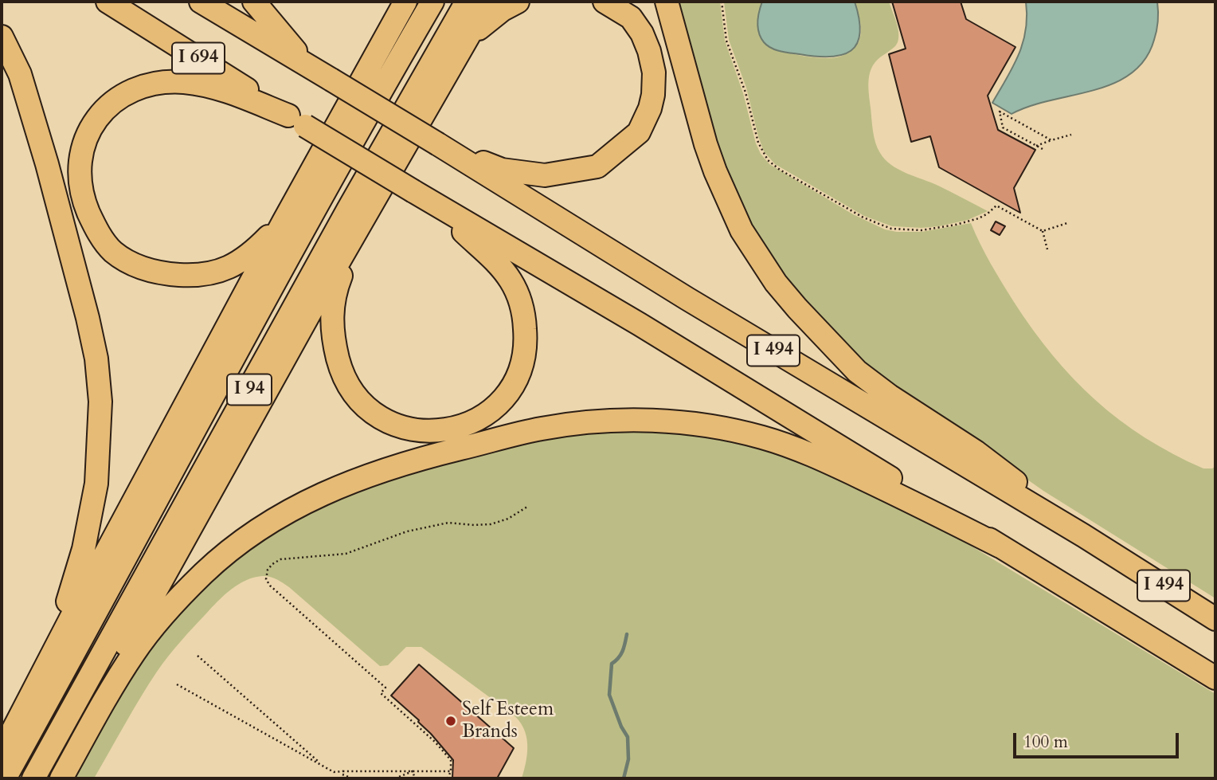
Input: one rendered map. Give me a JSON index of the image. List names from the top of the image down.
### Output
{
  "streets": {
    "highway": ["I 694", "I 494", "I 94"]
  },
  "crossings": [
    ["I 694", "I 494"]
  ],
  "places": ["Self Esteem Brands"],
  "scale_bar": "100 m"
}
